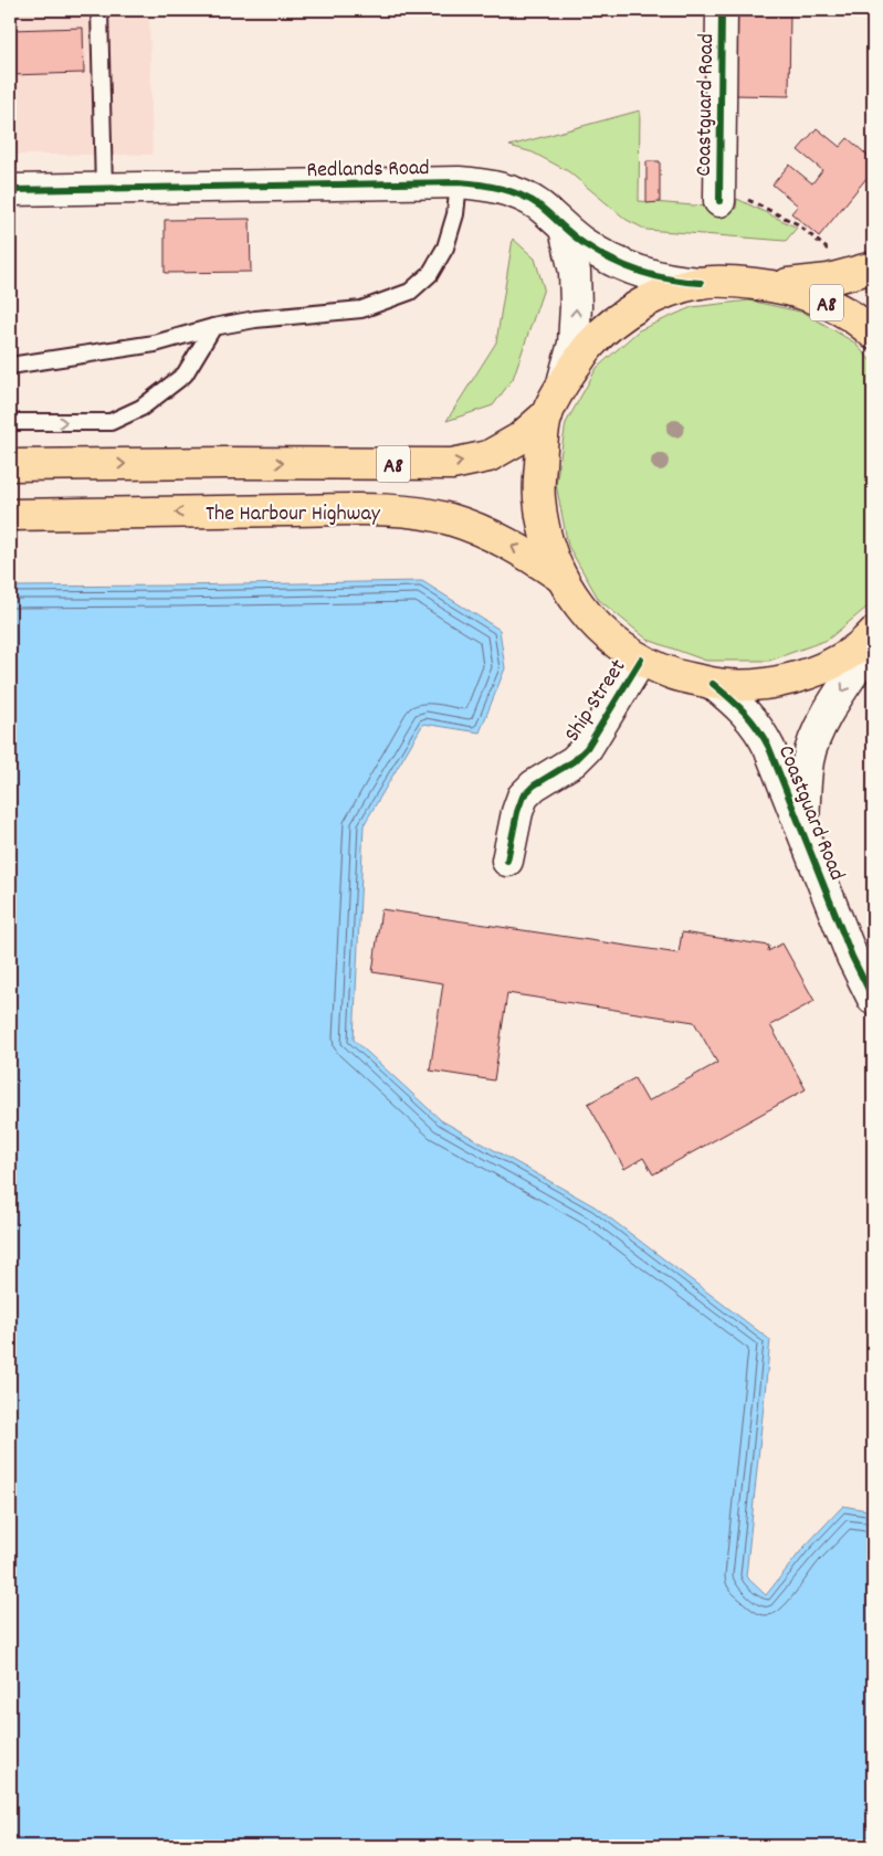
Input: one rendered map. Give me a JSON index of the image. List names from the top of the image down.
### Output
{
  "streets": {
    "highway": ["A8", "The Harbour Highway"],
    "street": ["Coastguard Road", "Redlands Road", "Ship Street"]
  },
  "crossings": [
    ["Coastguard Road", "A8"],
    ["Redlands Road", "A8"],
    ["A8", "The Harbour Highway"],
    ["A8", "Ship Street"]
  ]
}
